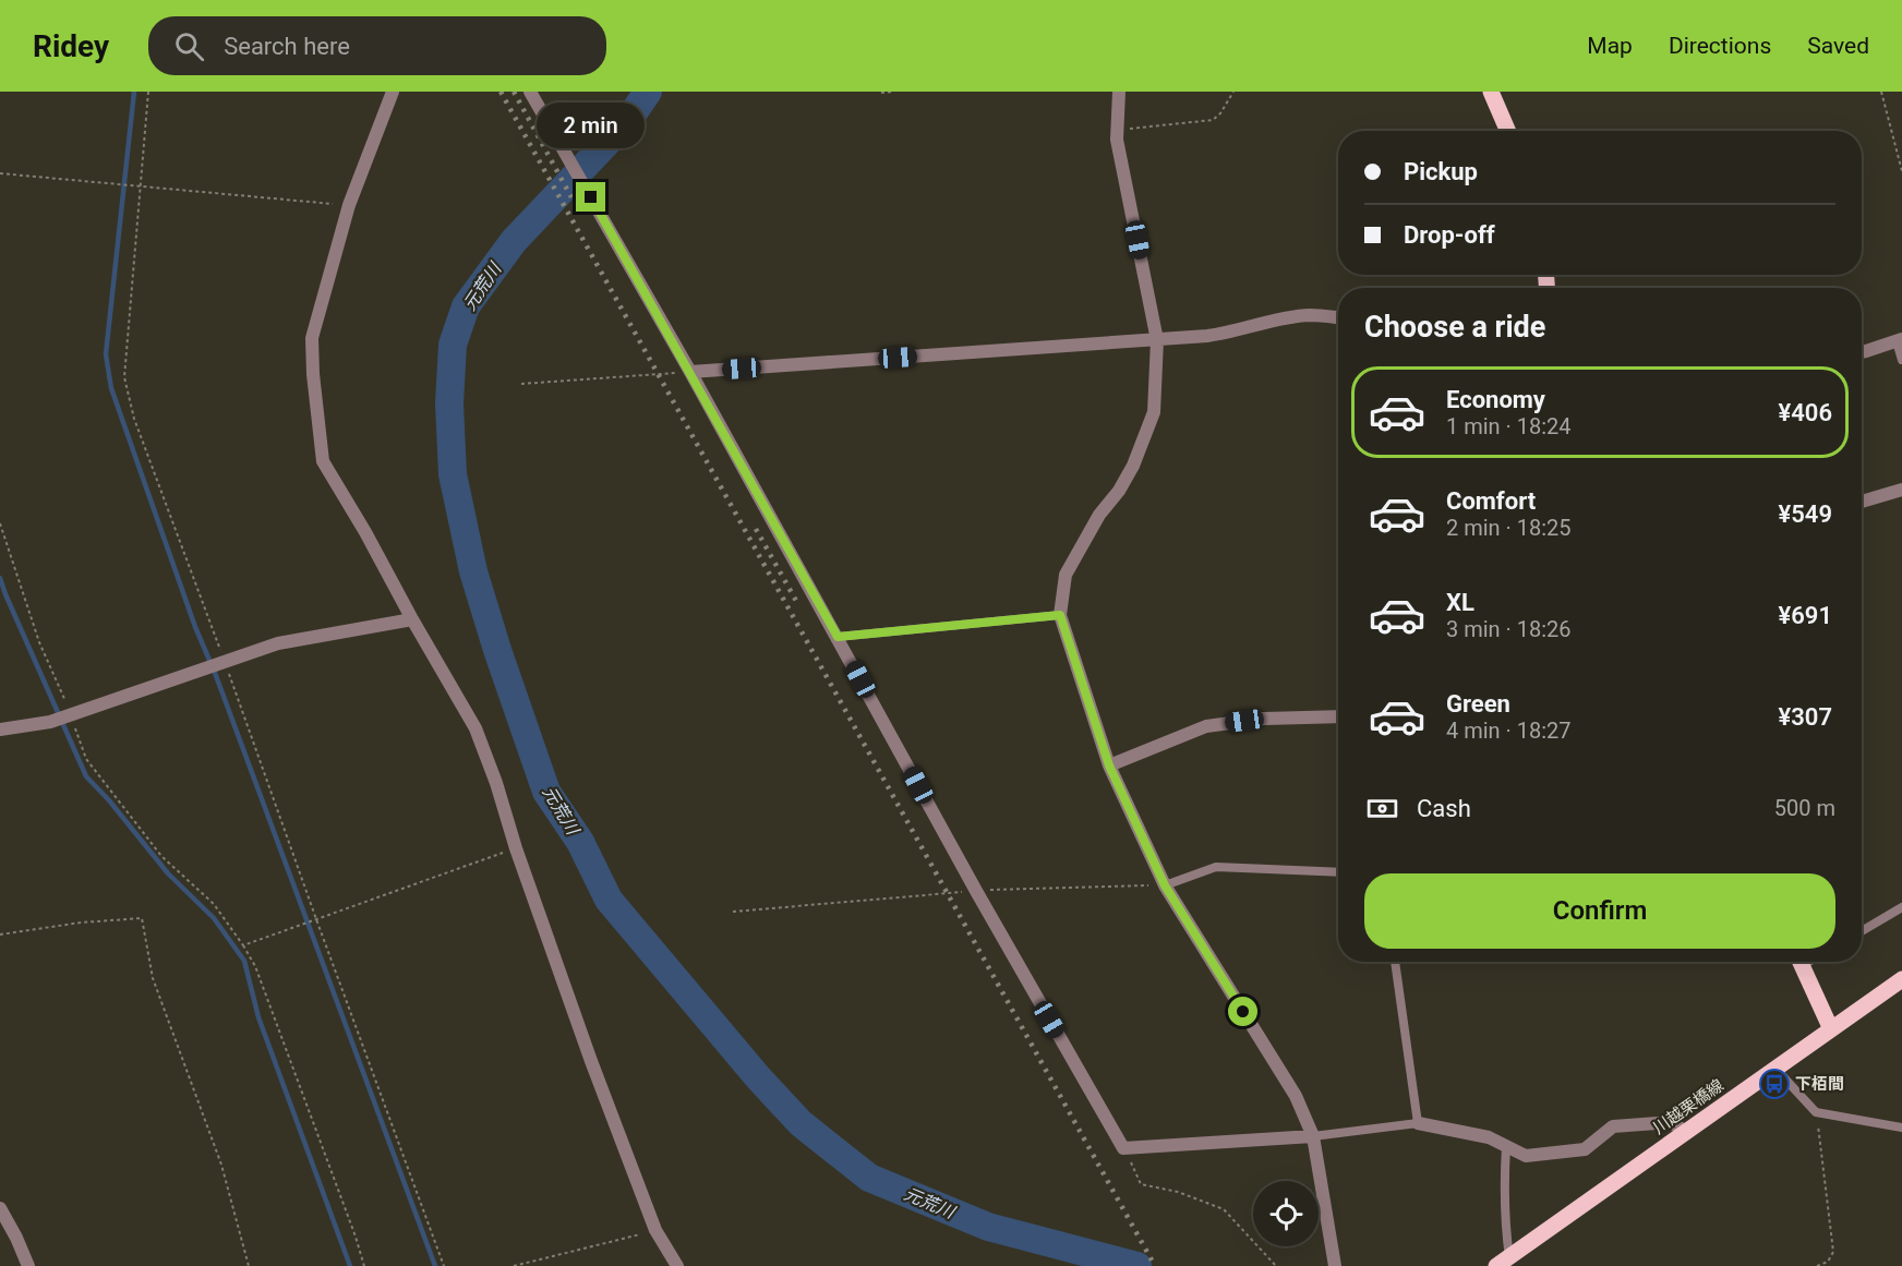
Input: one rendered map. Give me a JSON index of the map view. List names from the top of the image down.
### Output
{
  "streets": {
    "main road": ["川越栗橋線"]
  },
  "water": ["元荒川"],
  "places": {
    "bus stop": ["下栢間"]
  },
  "page": {
    "header": "Ridey",
    "search": "Search here",
    "nav": ["Map", "Directions", "Saved"],
    "bubble": "2 min",
    "banner": ["Pickup", "Drop-off"],
    "heading": "Choose a ride",
    "list": [
      {
        "name": "Economy",
        "note": "1 min · 18:24",
        "value": "¥406"
      },
      {
        "name": "Comfort",
        "note": "2 min · 18:25",
        "value": "¥549"
      },
      {
        "name": "XL",
        "note": "3 min · 18:26",
        "value": "¥691"
      },
      {
        "name": "Green",
        "note": "4 min · 18:27",
        "value": "¥307"
      }
    ],
    "pay": ["Cash", "500 m"],
    "buttons": "Confirm"
  }
}
